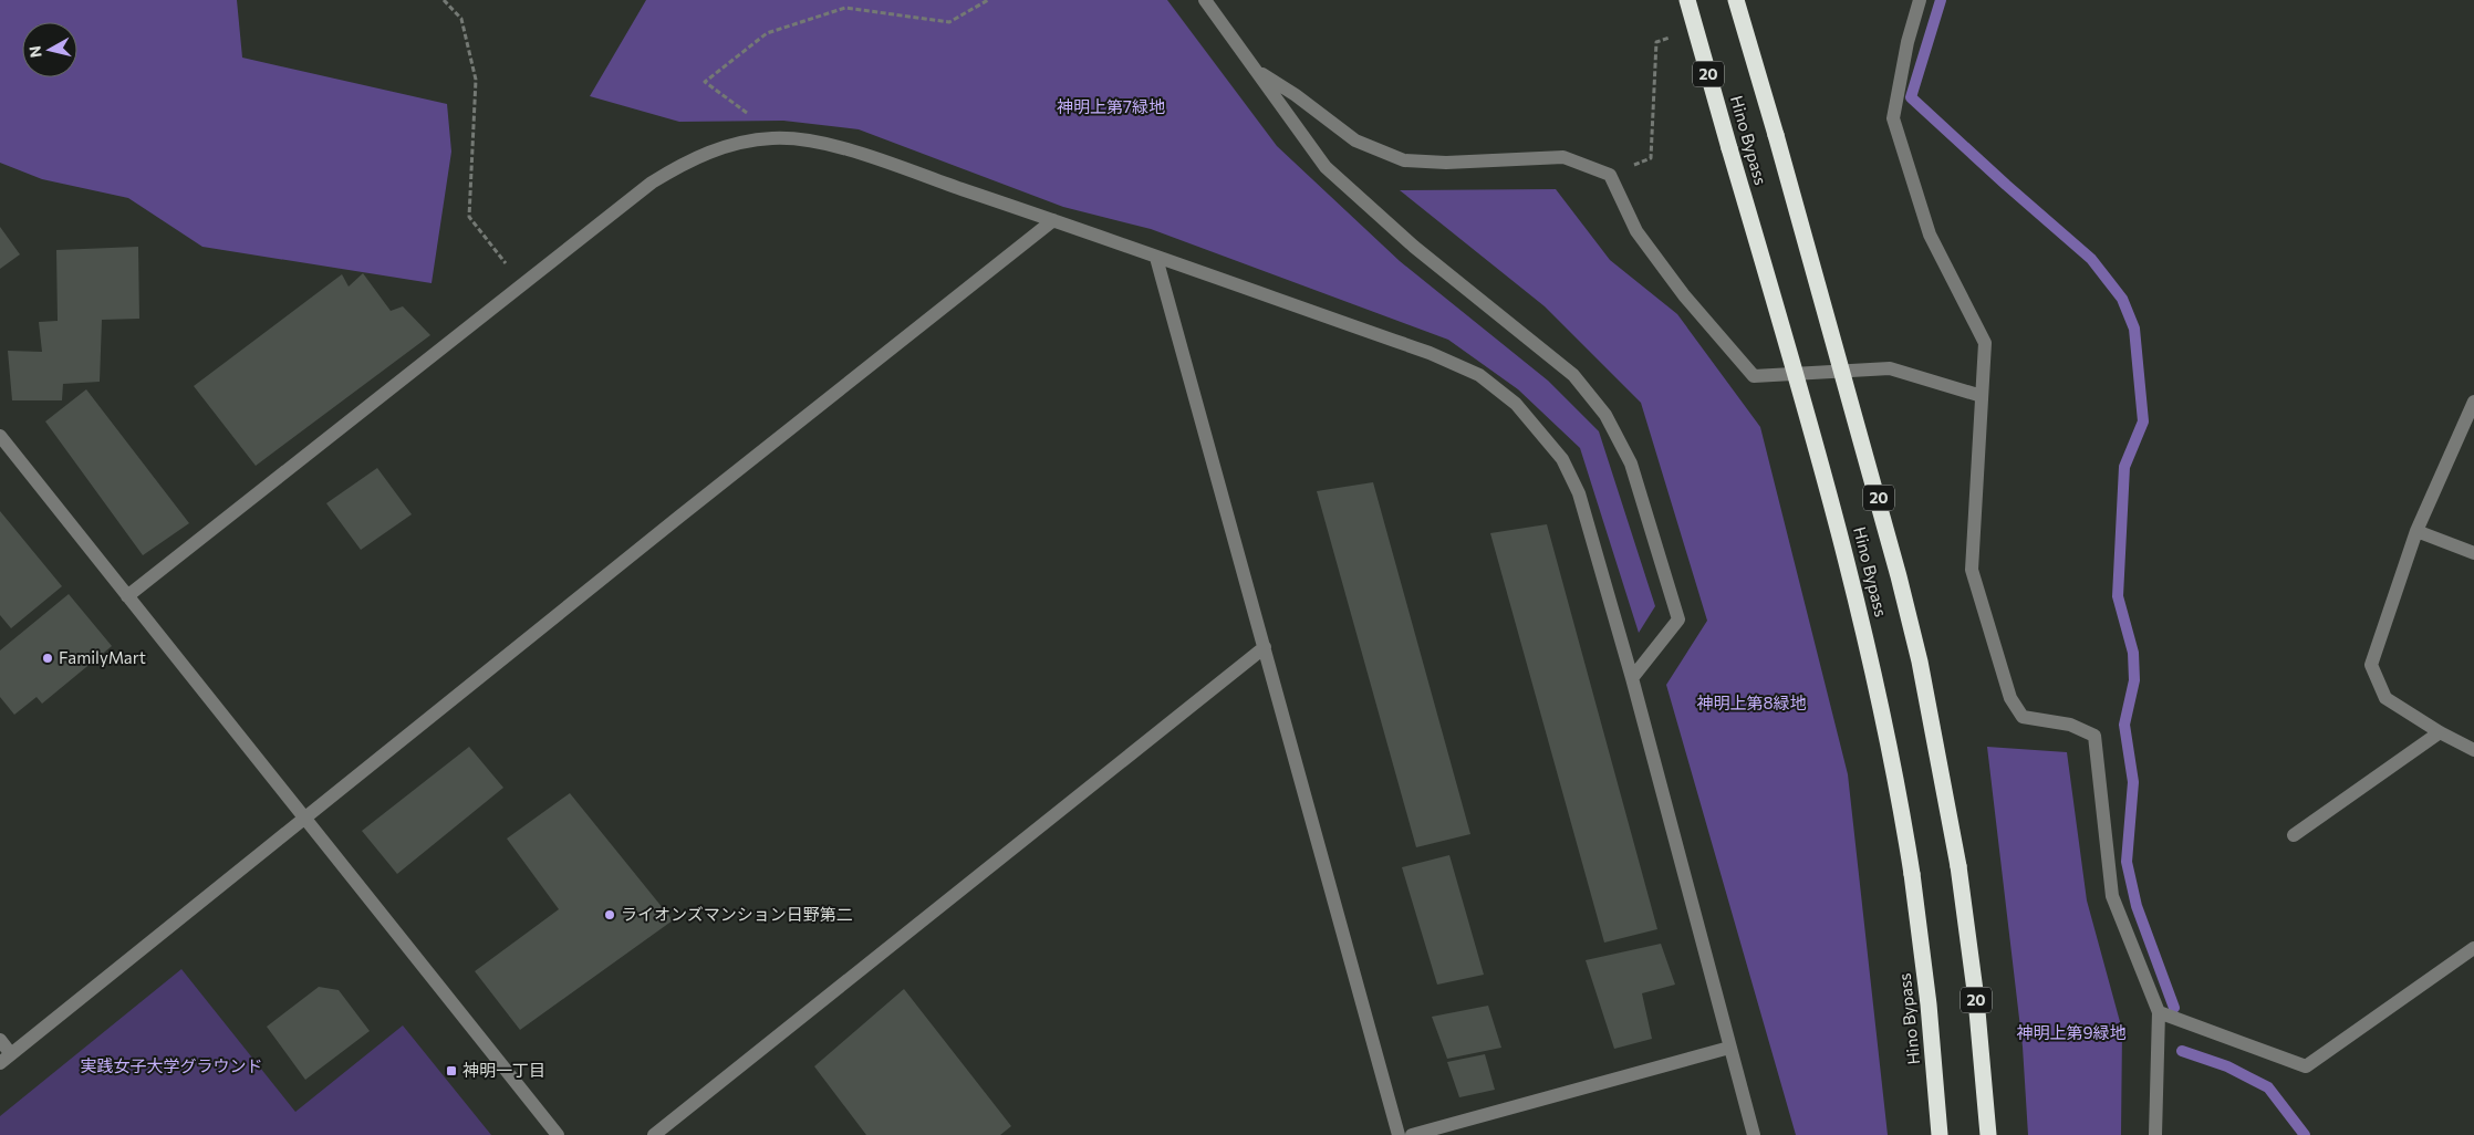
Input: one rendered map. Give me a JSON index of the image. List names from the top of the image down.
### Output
{
  "streets": {
    "highway": ["20", "Hino Bypass"]
  },
  "parks": [
    "神明上第7緑地",
    "神明上第8緑地",
    "神明上第9緑地",
    "実践女子大学グラウンド"
  ],
  "places": {
    "other": ["FamilyMart", "ライオンズマンション日野第二"],
    "transit": ["神明一丁目"]
  },
  "north": "left"
}
